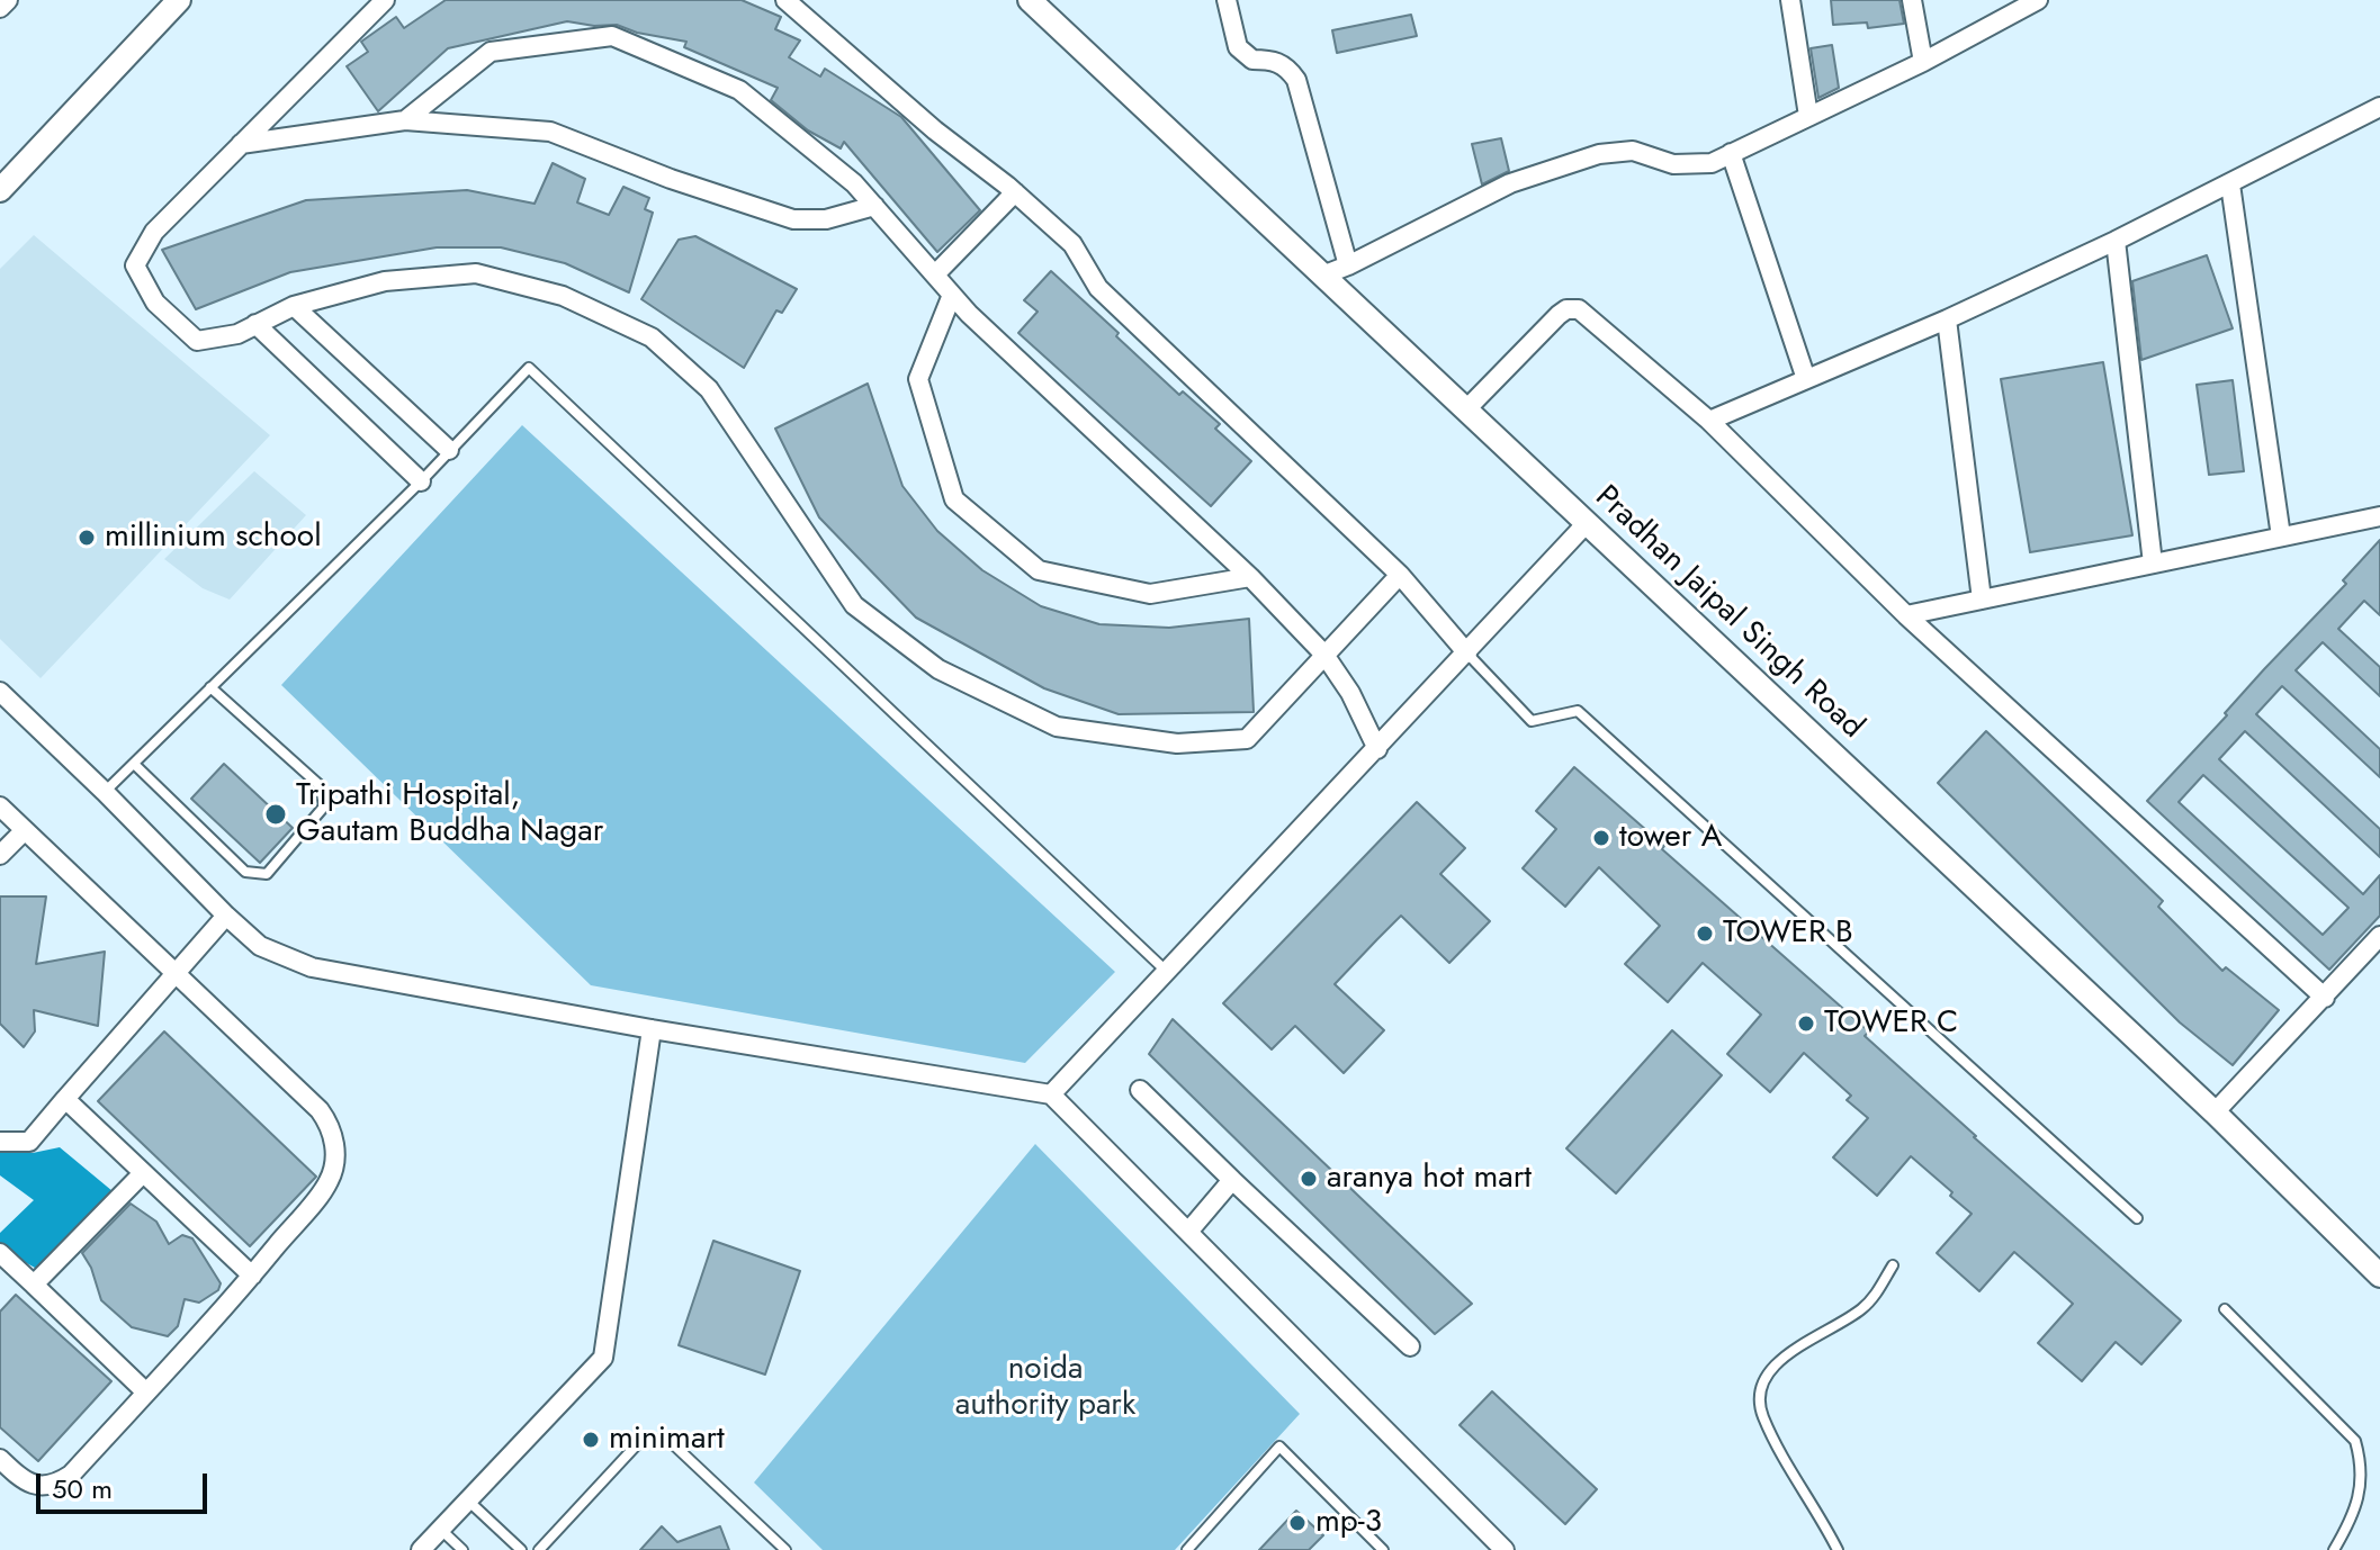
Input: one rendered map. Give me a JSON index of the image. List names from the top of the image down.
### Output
{
  "streets": {
    "street": ["Pradhan Jaipal Singh Road"]
  },
  "parks": ["noida authority park"],
  "places": [
    "millinium school",
    "Tripathi Hospital, Gautam Buddha Nagar",
    "tower A",
    "TOWER B",
    "TOWER C",
    "aranya hot mart",
    "minimart",
    "mp-3"
  ],
  "scale_bar": "50 m"
}
